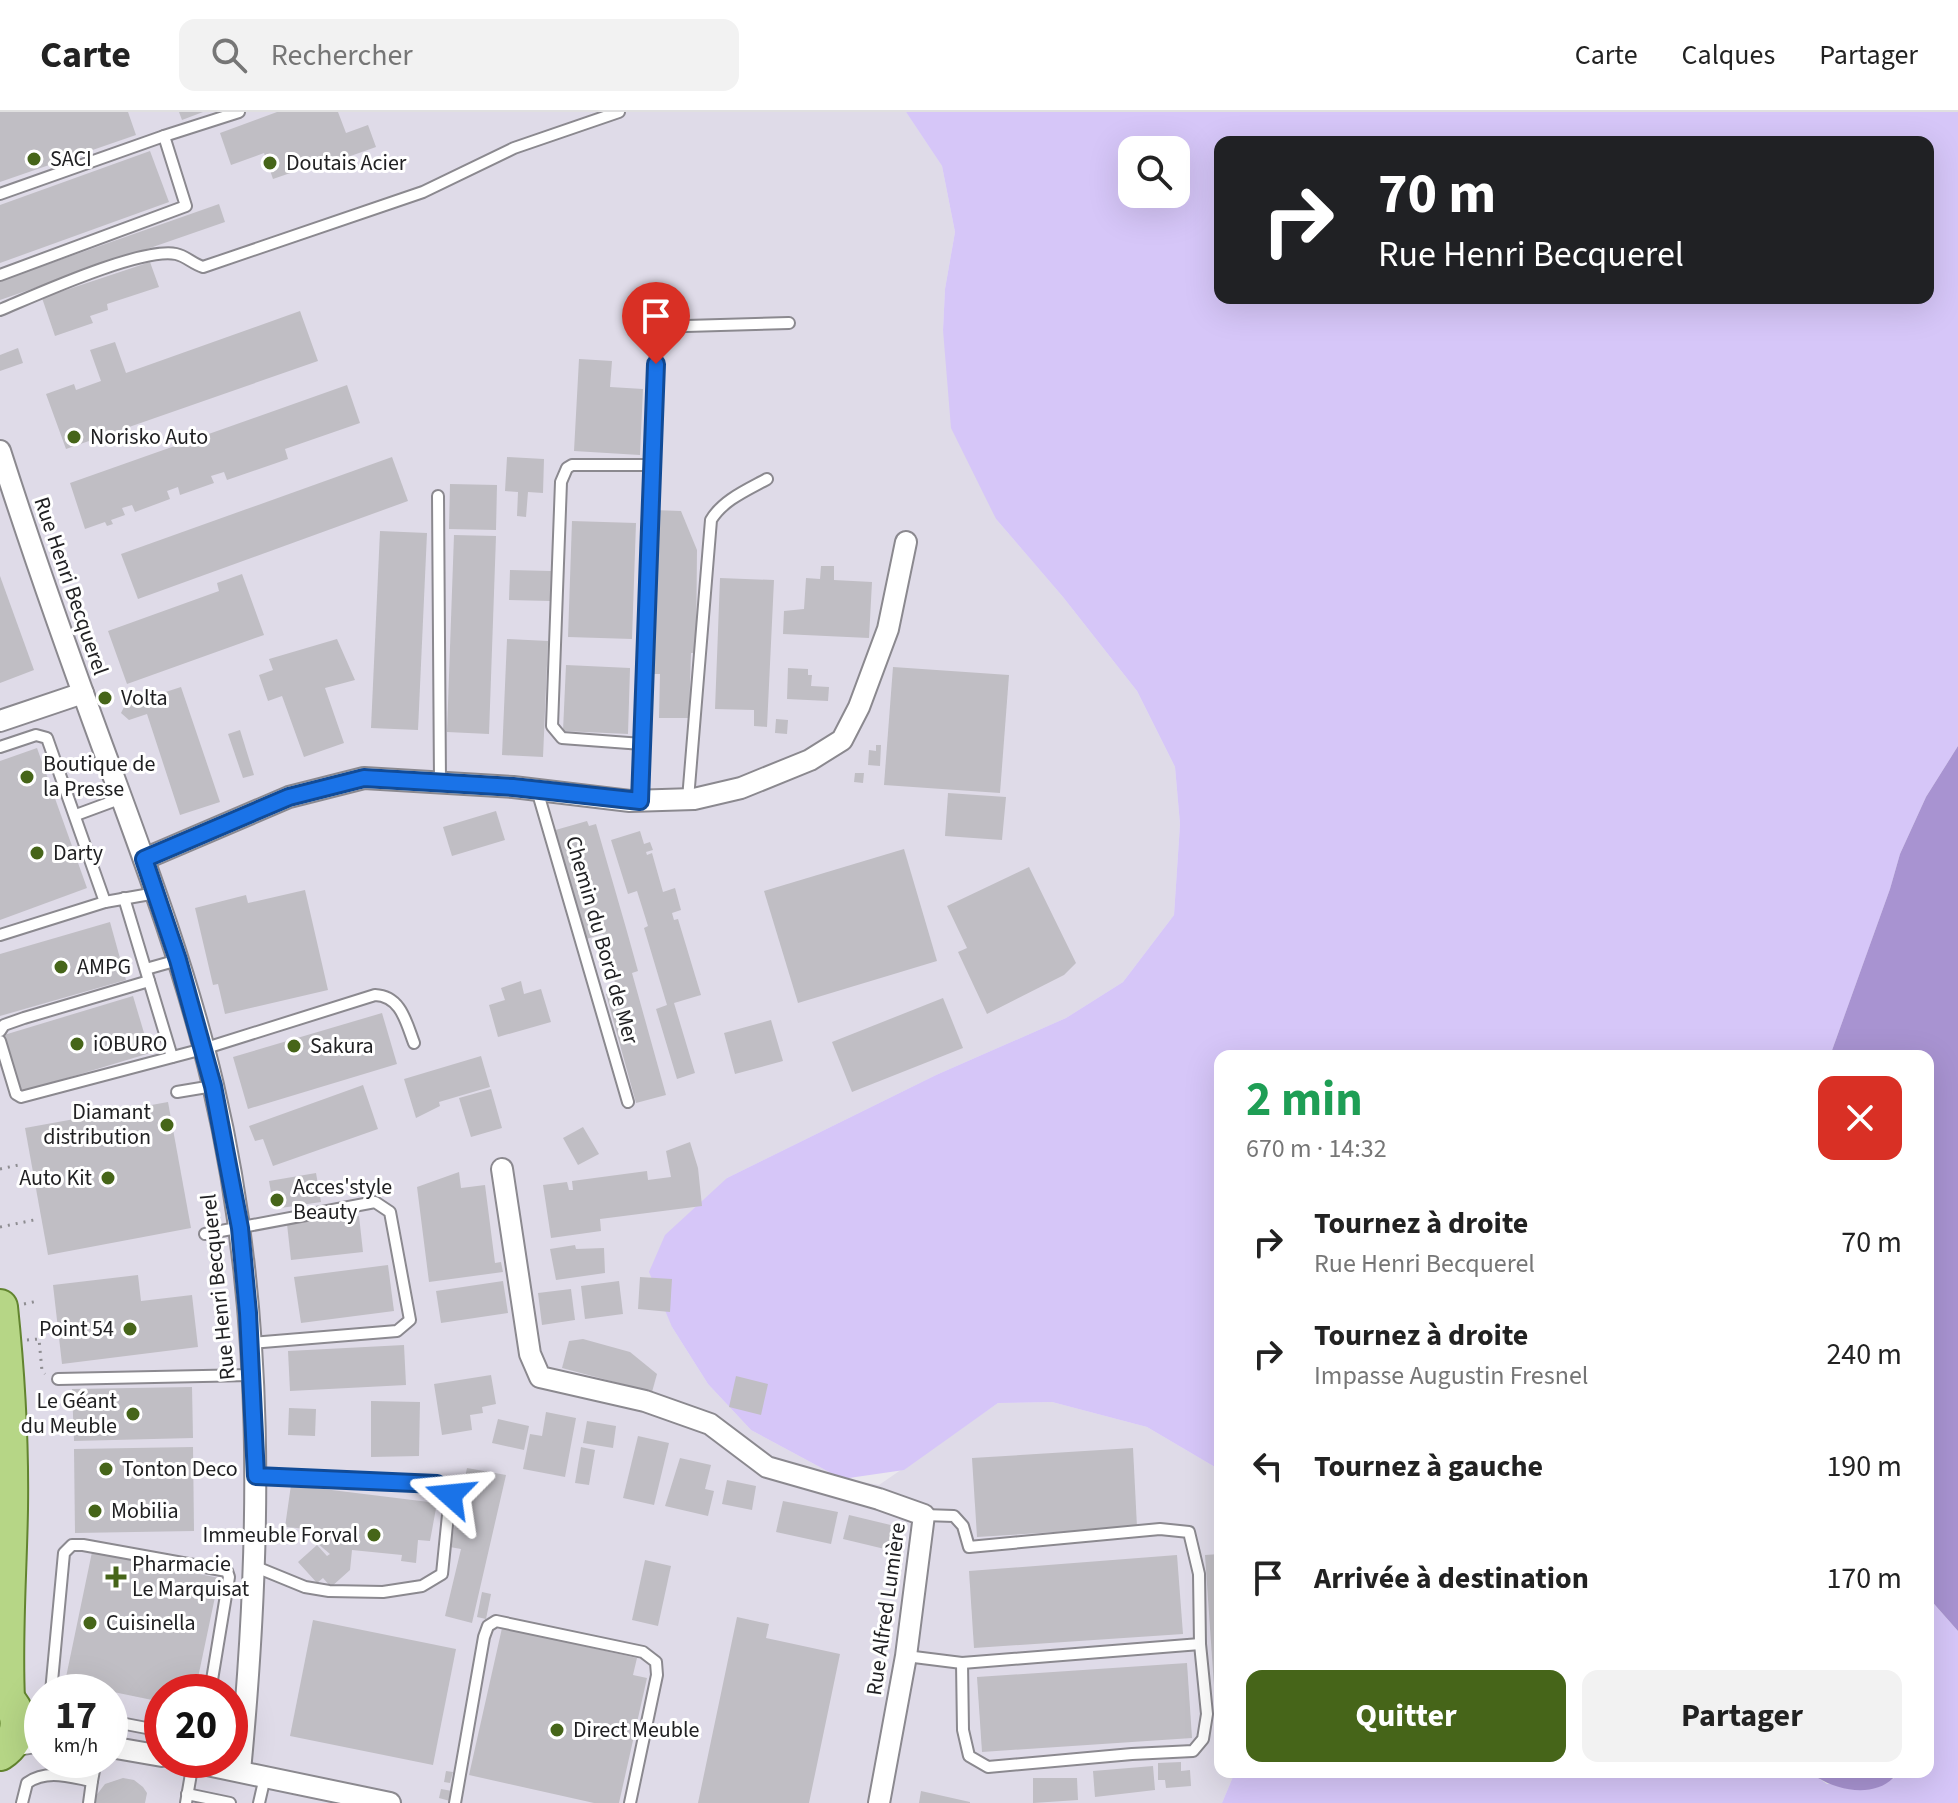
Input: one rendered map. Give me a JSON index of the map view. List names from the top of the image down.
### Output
{
  "streets": {
    "street": ["Rue Henri Becquerel", "Rue Alfred Lumière"],
    "lane": ["Chemin du Bord de Mer"]
  },
  "places": {
    "other": [
      "SACI",
      "Doutais Acier",
      "Norisko Auto",
      "Volta",
      "Boutique de la Presse",
      "Darty",
      "AMPG",
      "iOBURO",
      "Sakura",
      "Diamant distribution",
      "Auto Kit",
      "Acces'style Beauty",
      "Point 54",
      "Le Géant du Meuble",
      "Tonton Deco",
      "Mobilia",
      "Immeuble Forval",
      "Cuisinella",
      "Direct Meuble"
    ],
    "health": ["Pharmacie Le Marquisat"]
  },
  "page": {
    "header": "Carte",
    "search": "Rechercher",
    "nav": ["Carte", "Calques", "Partager"],
    "turn": ["70 m", "Rue Henri Becquerel"],
    "heading": ["2 min", "670 m · 14:32"],
    "list": [
      {
        "name": "Tournez à droite",
        "note": "Rue Henri Becquerel",
        "value": "70 m"
      },
      {
        "name": "Tournez à droite",
        "note": "Impasse Augustin Fresnel",
        "value": "240 m"
      },
      {
        "name": "Tournez à gauche",
        "value": "190 m"
      },
      {
        "name": "Arrivée à destination",
        "value": "170 m"
      }
    ],
    "buttons": ["Quitter", "Partager"],
    "speed": "17 km/h",
    "limit": "20"
  }
}
